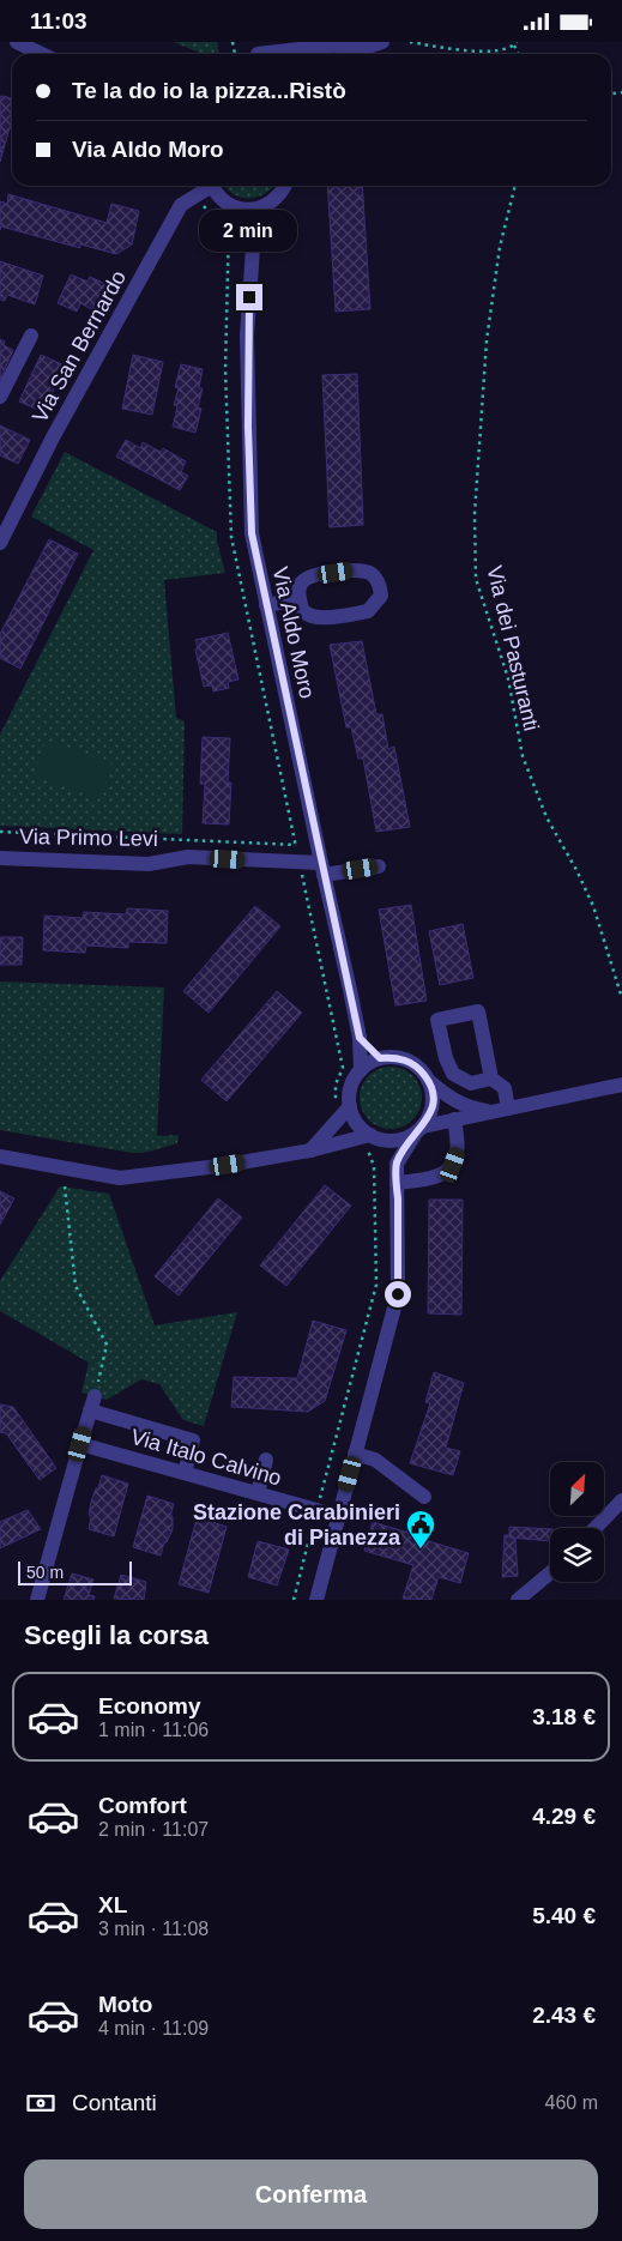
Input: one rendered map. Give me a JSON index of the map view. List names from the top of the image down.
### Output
{
  "streets": {
    "street": [
      "Via San Bernardo",
      "Via Aldo Moro",
      "Via Primo Levi",
      "Via Italo Calvino"
    ],
    "path": ["Via dei Pasturanti"]
  },
  "crossings": [
    ["Via Aldo Moro", "Via Primo Levi"]
  ],
  "places": {
    "public building": ["Stazione Carabinieri di Pianezza"]
  },
  "scale_bar": "50 m",
  "north": "top right",
  "page": {
    "status": "11:03",
    "banner": ["Te la do io la pizza...Ristò", "Via Aldo Moro"],
    "bubble": "2 min",
    "scale": "50 m",
    "heading": "Scegli la corsa",
    "list": [
      {
        "name": "Economy",
        "note": "1 min · 11:06",
        "value": "3.18 €"
      },
      {
        "name": "Comfort",
        "note": "2 min · 11:07",
        "value": "4.29 €"
      },
      {
        "name": "XL",
        "note": "3 min · 11:08",
        "value": "5.40 €"
      },
      {
        "name": "Moto",
        "note": "4 min · 11:09",
        "value": "2.43 €"
      }
    ],
    "pay": ["Contanti", "460 m"],
    "buttons": "Conferma"
  }
}
